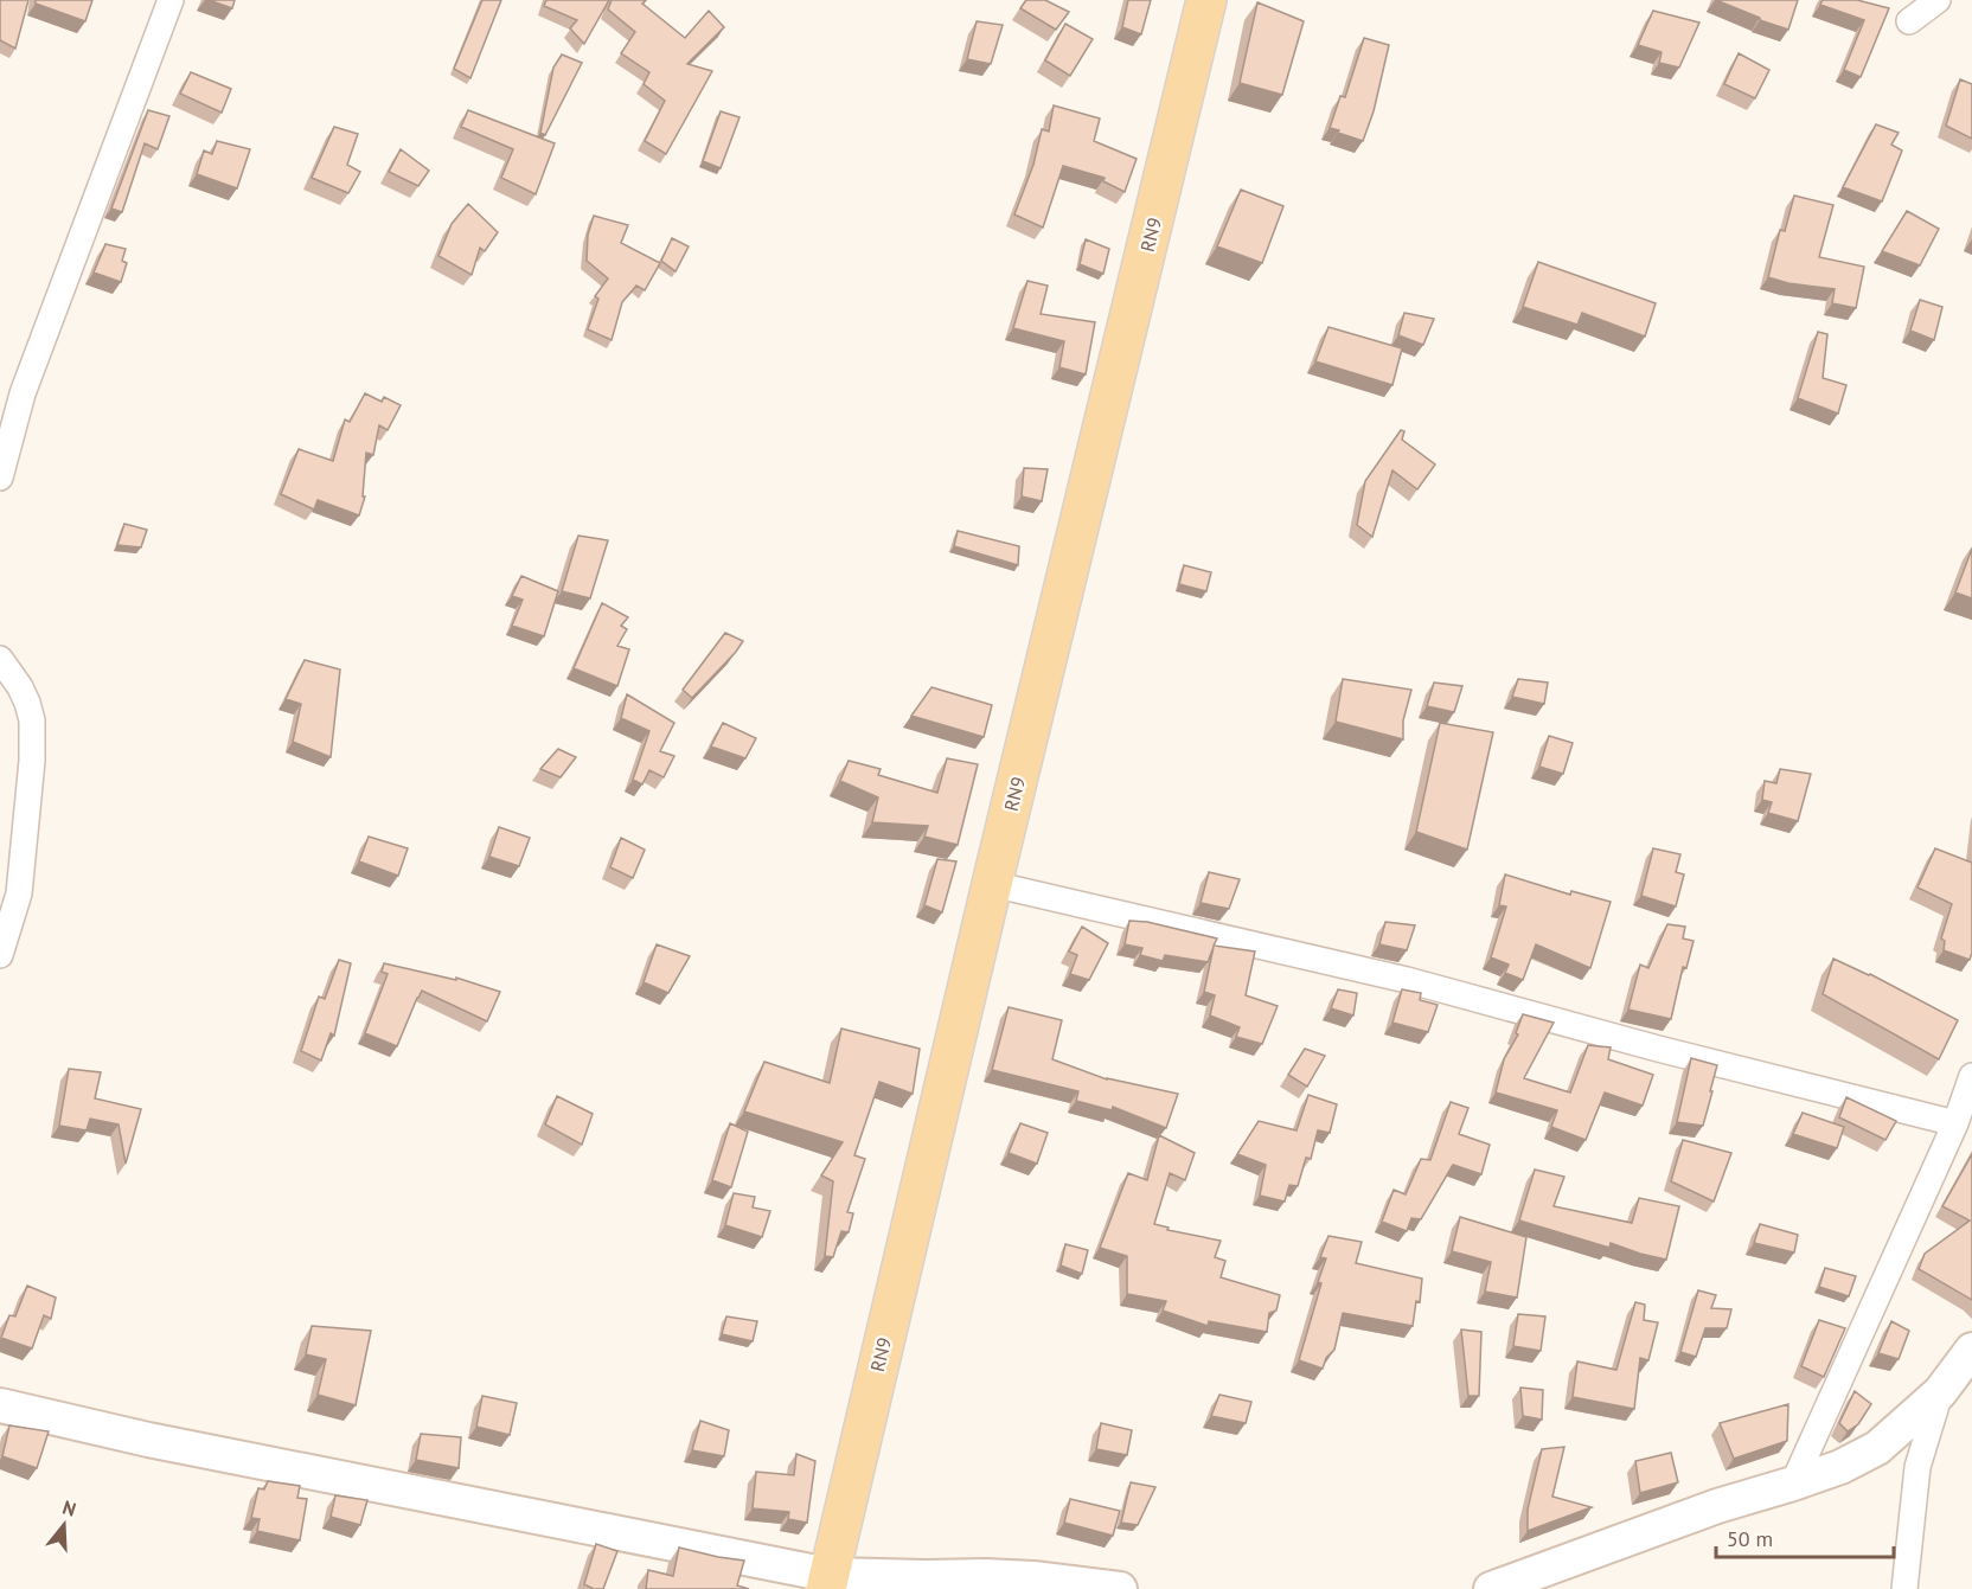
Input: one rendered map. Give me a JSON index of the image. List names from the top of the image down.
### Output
{
  "streets": {
    "main road": ["RN9"]
  },
  "scale_bar": "50 m",
  "north": "top"
}
